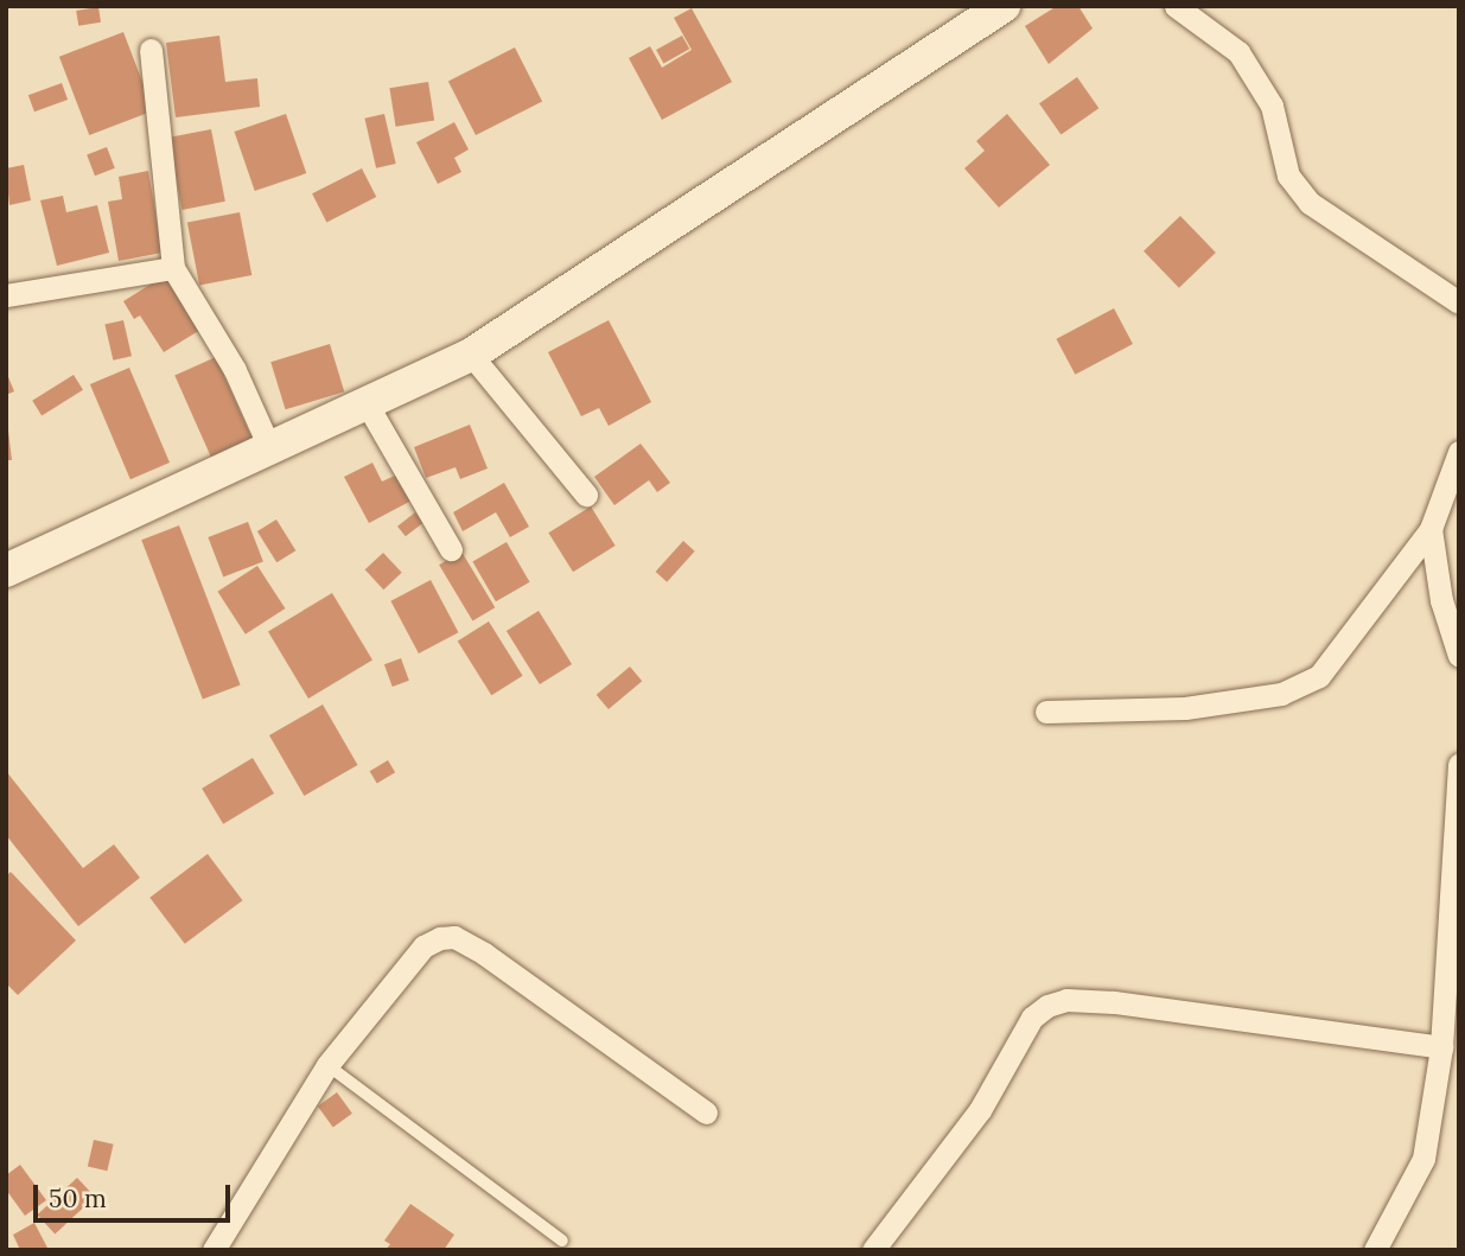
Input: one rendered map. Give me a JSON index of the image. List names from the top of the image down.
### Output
{
  "scale_bar": "50 m"
}
